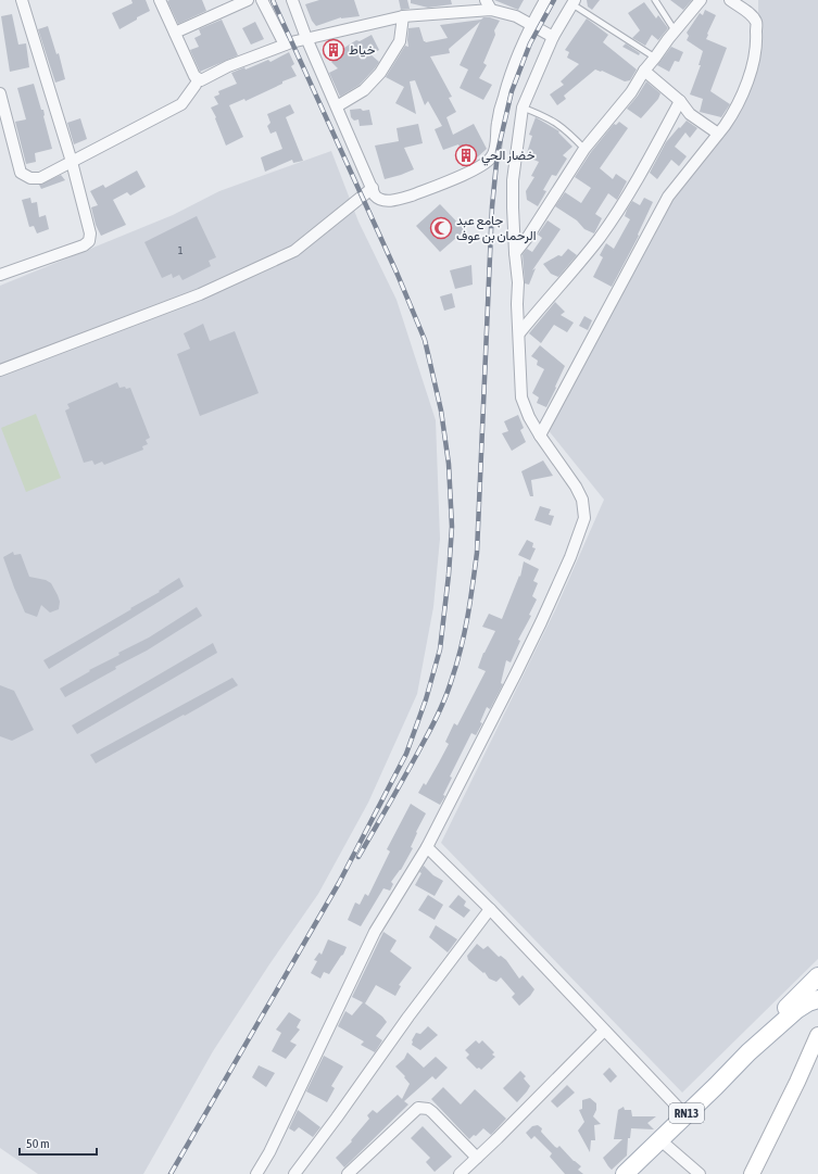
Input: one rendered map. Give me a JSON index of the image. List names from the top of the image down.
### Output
{
  "streets": {
    "main road": ["RN13"]
  },
  "places": {
    "building": ["خياط", "خضار الحي"],
    "mosque": ["جامع عبد الرحمان بن عوف"]
  },
  "house_numbers": ["1"],
  "scale_bar": "50 m"
}
